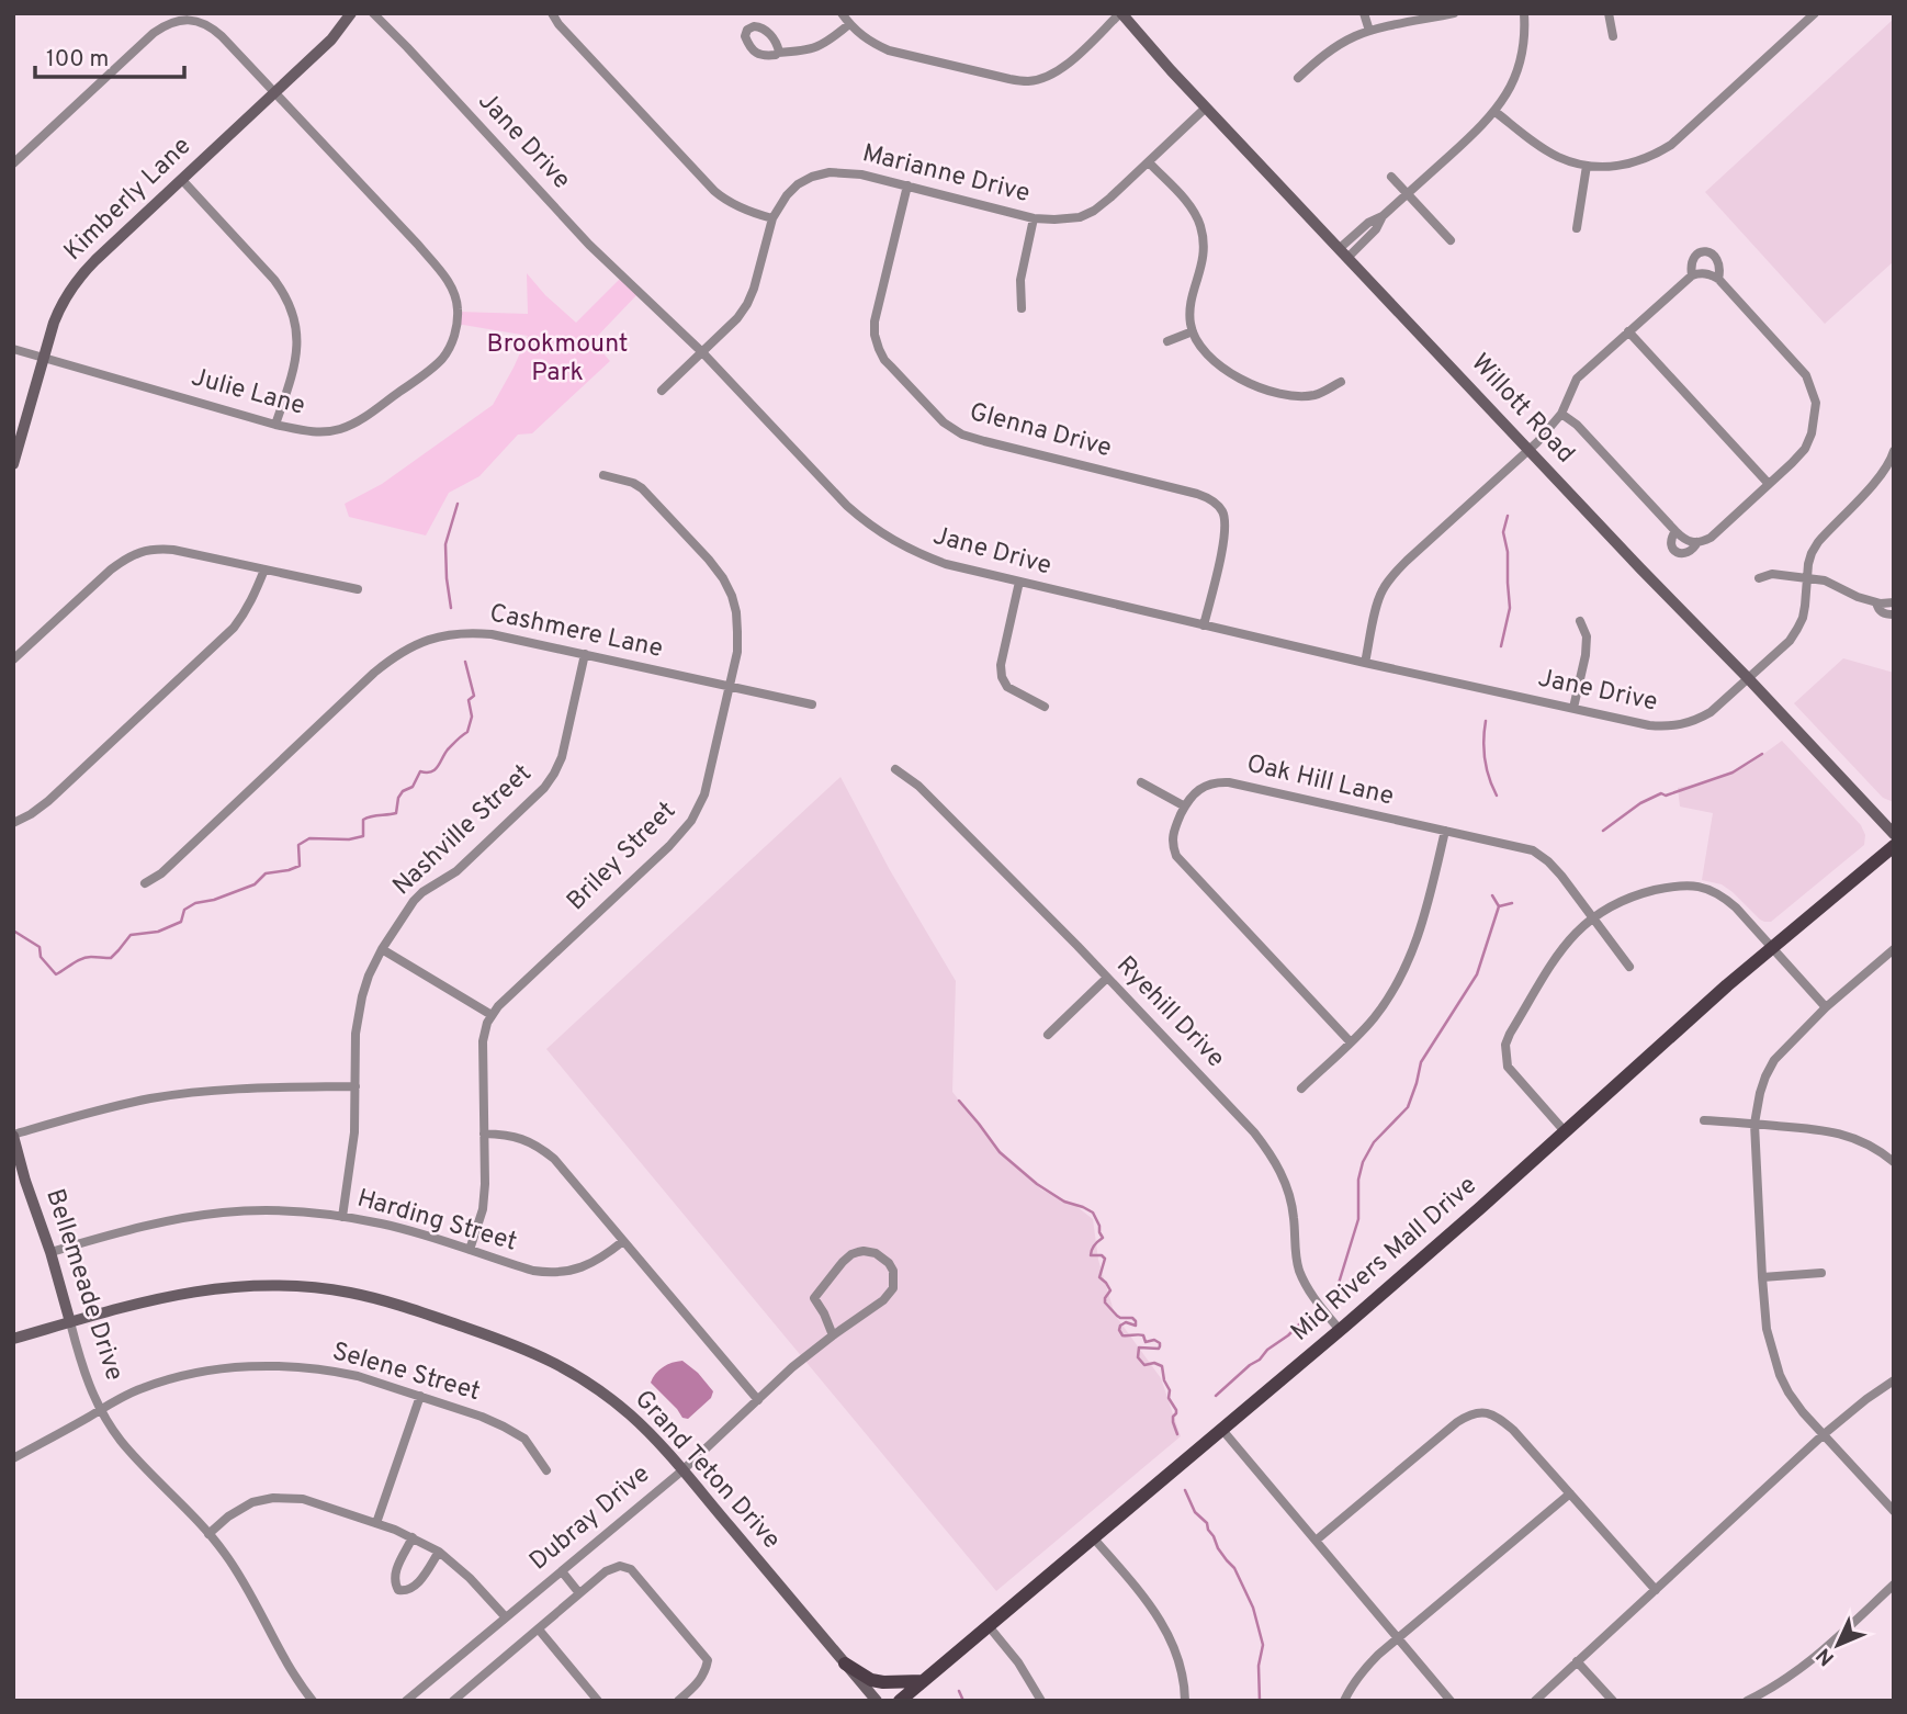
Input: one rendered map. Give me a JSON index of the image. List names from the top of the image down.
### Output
{
  "streets": {
    "main road": ["Mid Rivers Mall Drive"],
    "street": [
      "Jane Drive",
      "Marianne Drive",
      "Kimberly Lane",
      "Julie Lane",
      "Willott Road",
      "Glenna Drive",
      "Cashmere Lane",
      "Oak Hill Lane",
      "Nashville Street",
      "Briley Street",
      "Ryehill Drive",
      "Harding Street",
      "Bellemeade Drive",
      "Selene Street",
      "Grand Teton Drive",
      "Dubray Drive"
    ]
  },
  "crossings": [
    ["Jane Drive", "Marianne Drive"],
    ["Jane Drive", "Willott Road"],
    ["Jane Drive", "Glenna Drive"],
    ["Marianne Drive", "Willott Road"],
    ["Marianne Drive", "Glenna Drive"],
    ["Kimberly Lane", "Julie Lane"],
    ["Cashmere Lane", "Nashville Street"],
    ["Cashmere Lane", "Briley Street"],
    ["Nashville Street", "Harding Street"],
    ["Ryehill Drive", "Mid Rivers Mall Drive"],
    ["Harding Street", "Bellemeade Drive"],
    ["Bellemeade Drive", "Selene Street"],
    ["Bellemeade Drive", "Grand Teton Drive"],
    ["Grand Teton Drive", "Dubray Drive"]
  ],
  "parks": ["Brookmount Park"],
  "scale_bar": "100 m",
  "north": "bottom left"
}
